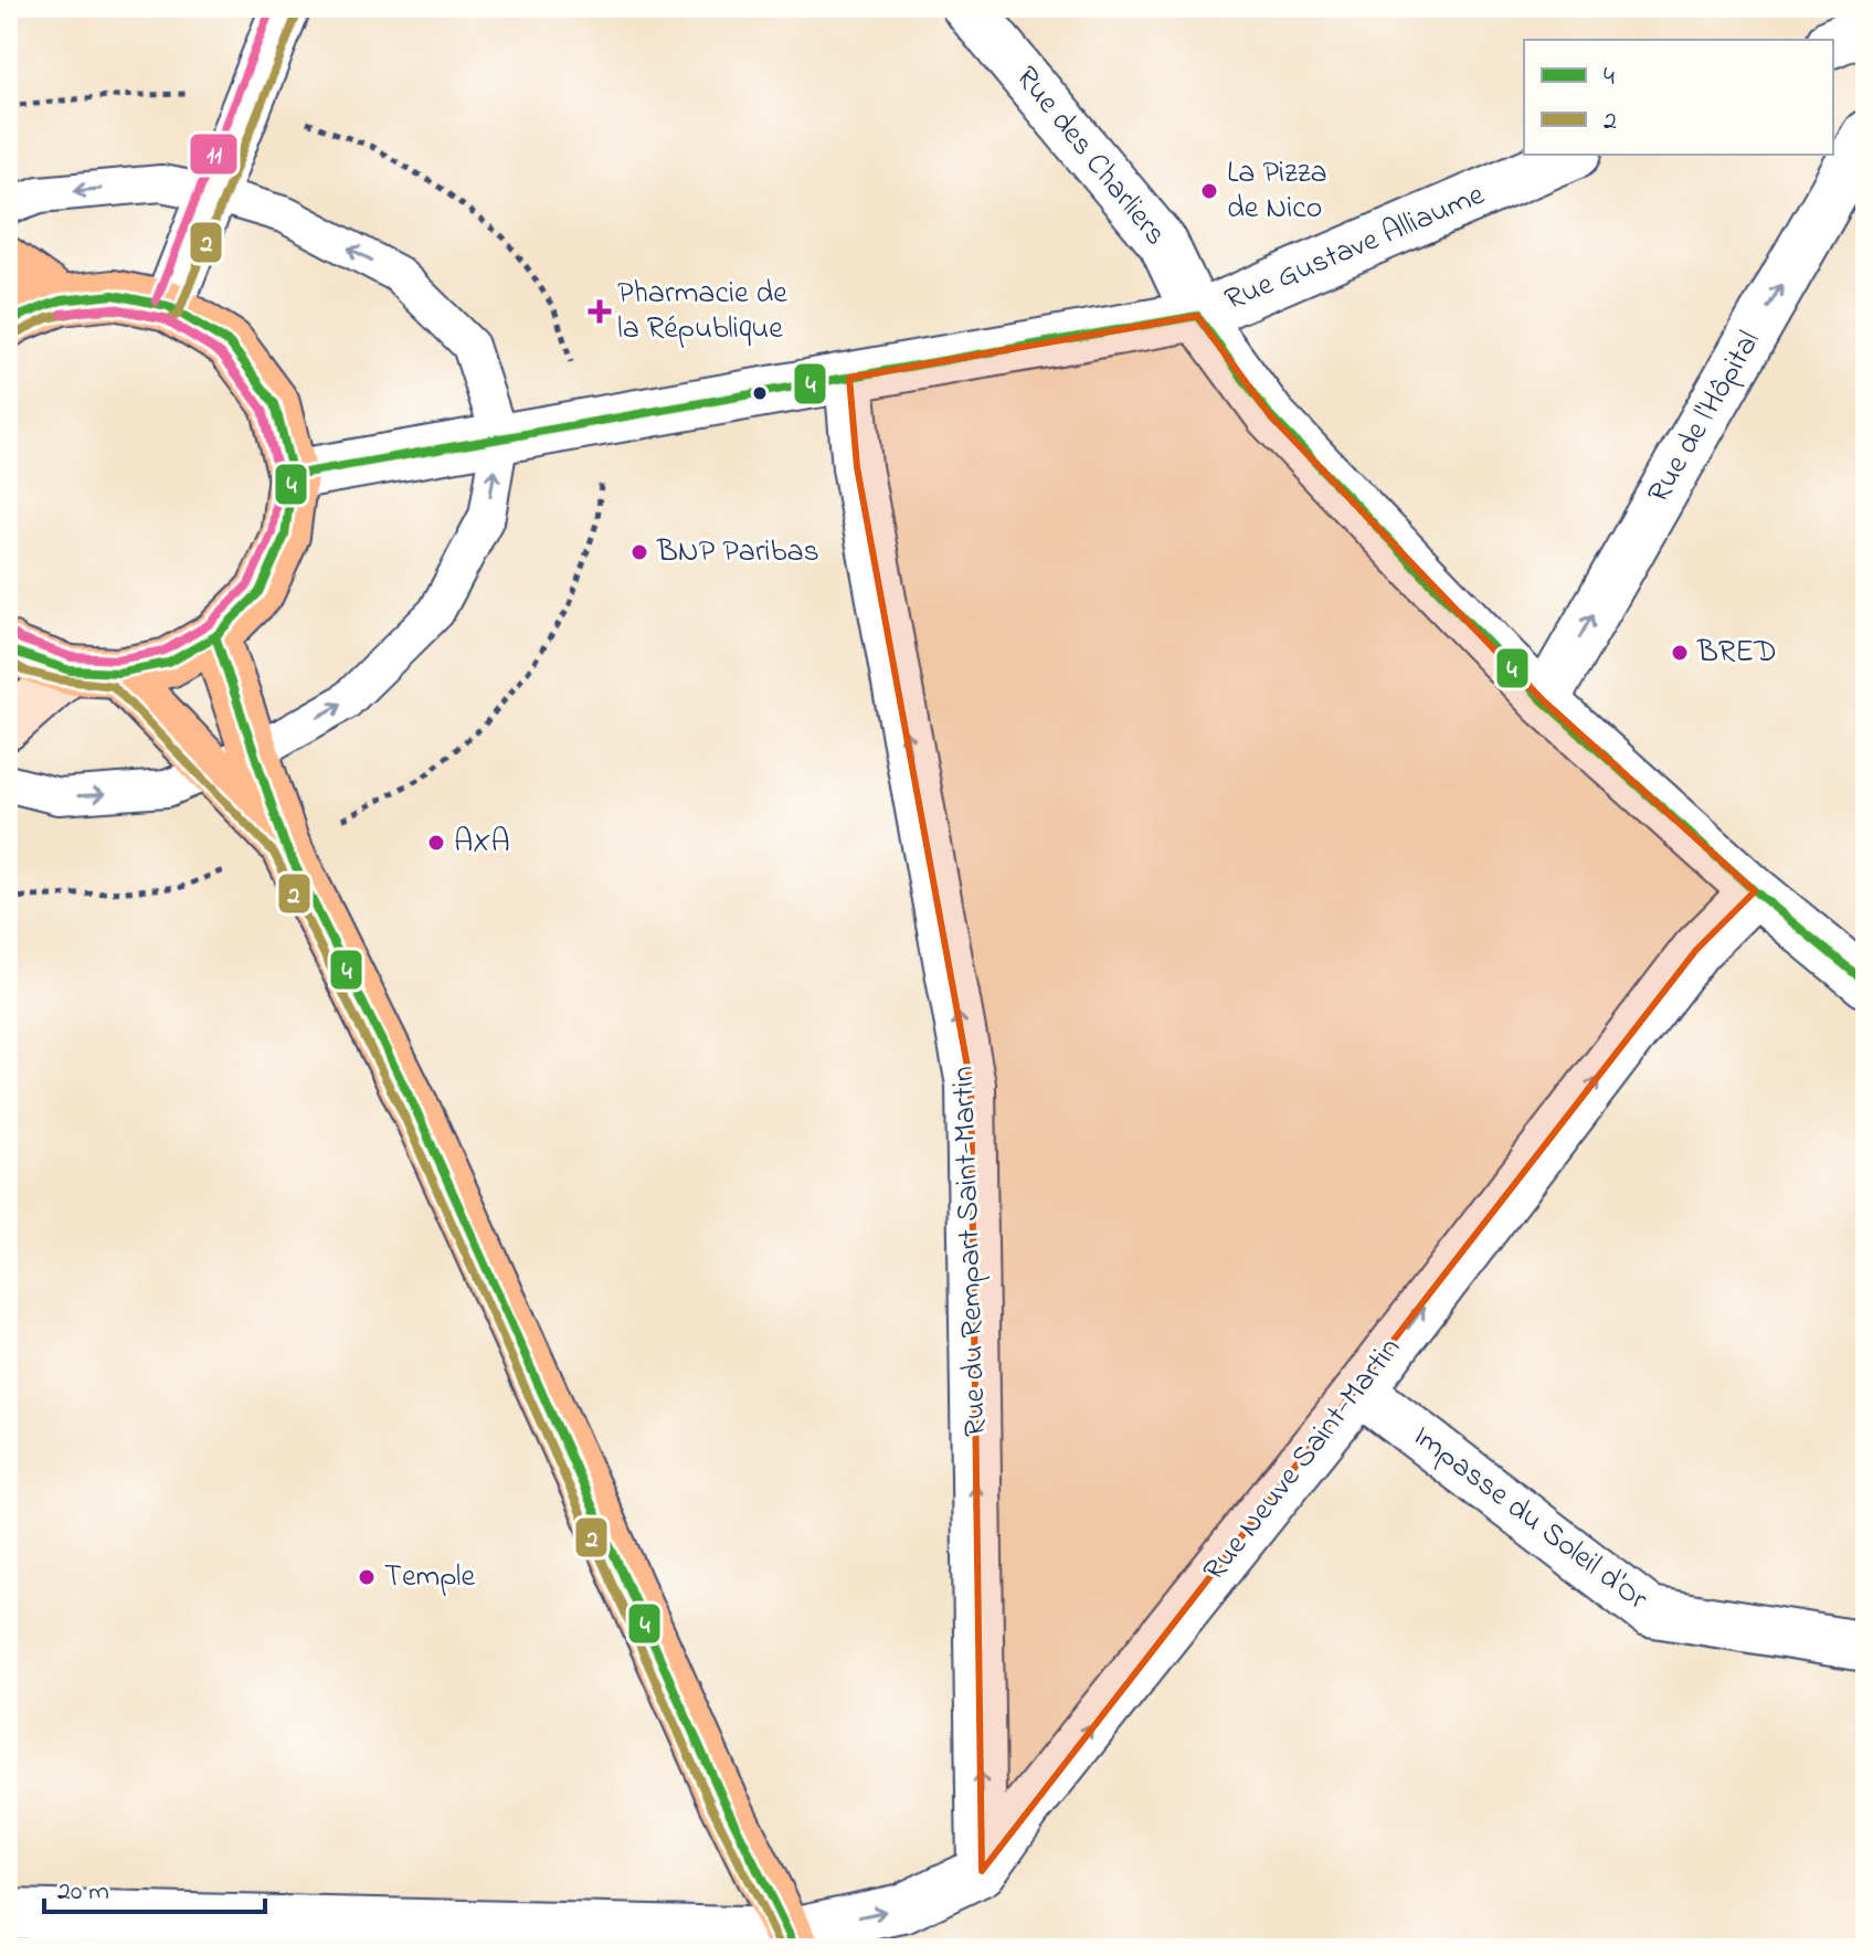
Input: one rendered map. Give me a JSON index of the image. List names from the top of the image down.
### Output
{
  "streets": {
    "street": [
      "Rue des Charliers",
      "Rue Gustave Alliaume",
      "Rue de l'Hôpital",
      "Rue du Rempart Saint-Martin",
      "Rue Neuve Saint-Martin",
      "Impasse du Soleil d'Or"
    ]
  },
  "crossings": [
    ["Rue des Charliers", "Rue Gustave Alliaume"],
    ["Rue des Charliers", "Rue de l'Hôpital"],
    ["Rue des Charliers", "Rue Neuve Saint-Martin"],
    ["Rue Gustave Alliaume", "Rue du Rempart Saint-Martin"],
    ["Rue du Rempart Saint-Martin", "Rue Neuve Saint-Martin"],
    ["Rue Neuve Saint-Martin", "Impasse du Soleil d'Or"]
  ],
  "one_way": ["Rue de l'Hôpital", "Rue du Rempart Saint-Martin", "Rue Neuve Saint-Martin"],
  "places": {
    "other": [
      "La Pizza de Nico",
      "BNP Paribas",
      "BRED",
      "AXA",
      "Temple"
    ],
    "health": ["Pharmacie de la République"]
  },
  "lines": ["transit line 11", "transit line 2", "transit line 4"],
  "legend": ["4", "2"],
  "scale_bar": "20 m"
}
